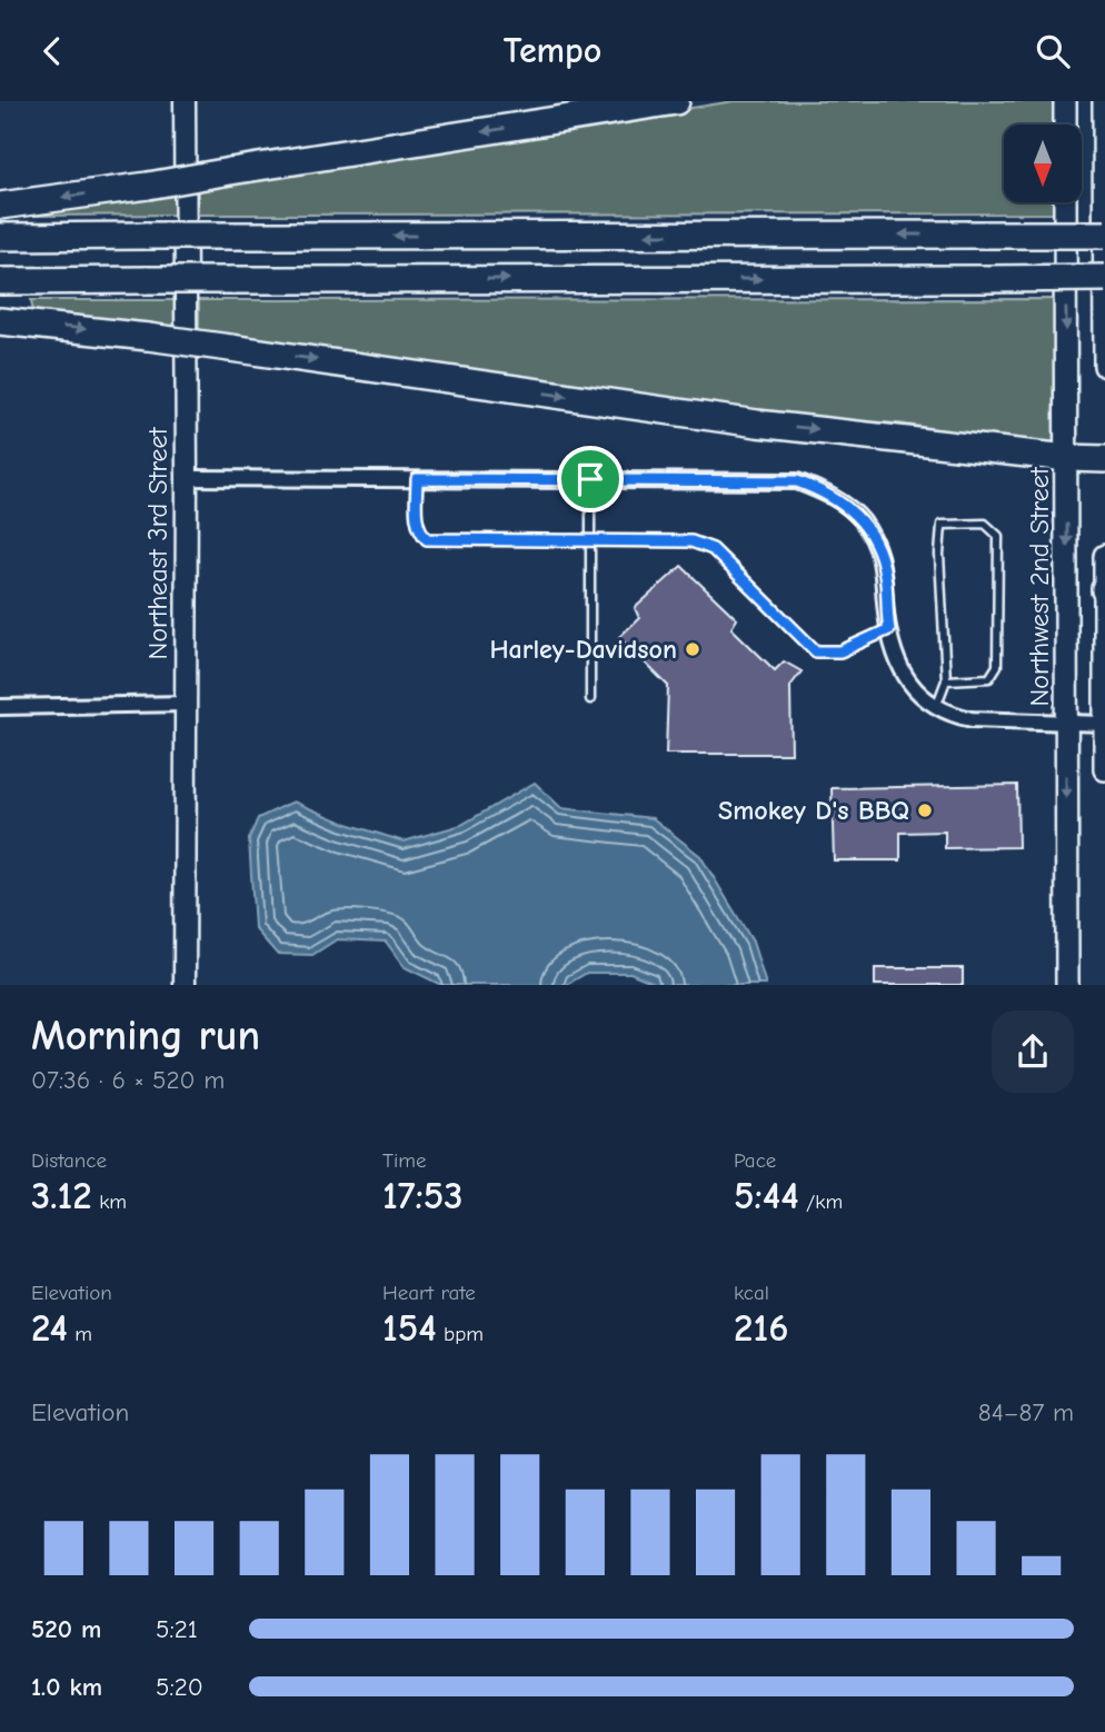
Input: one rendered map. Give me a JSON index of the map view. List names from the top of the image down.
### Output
{
  "streets": {
    "main road": ["Northwest 2nd Street"],
    "street": ["Northeast 3rd Street"]
  },
  "places": ["Harley-Davidson", "Smokey D's BBQ"],
  "north": "bottom",
  "page": {
    "header": "Tempo",
    "heading": ["Morning run", "07:36 · 6 × 520 m"],
    "stats": [
      ["Distance", "3.12 km"],
      ["Time", "17:53"],
      ["Pace", "5:44 /km"],
      ["Elevation", "24 m"],
      ["Heart rate", "154 bpm"],
      ["kcal", "216"]
    ],
    "chart": ["Elevation", "84–87 m"],
    "list": [
      {
        "name": "520 m",
        "note": "5:21"
      },
      {
        "name": "1.0 km",
        "note": "5:20"
      }
    ]
  }
}
